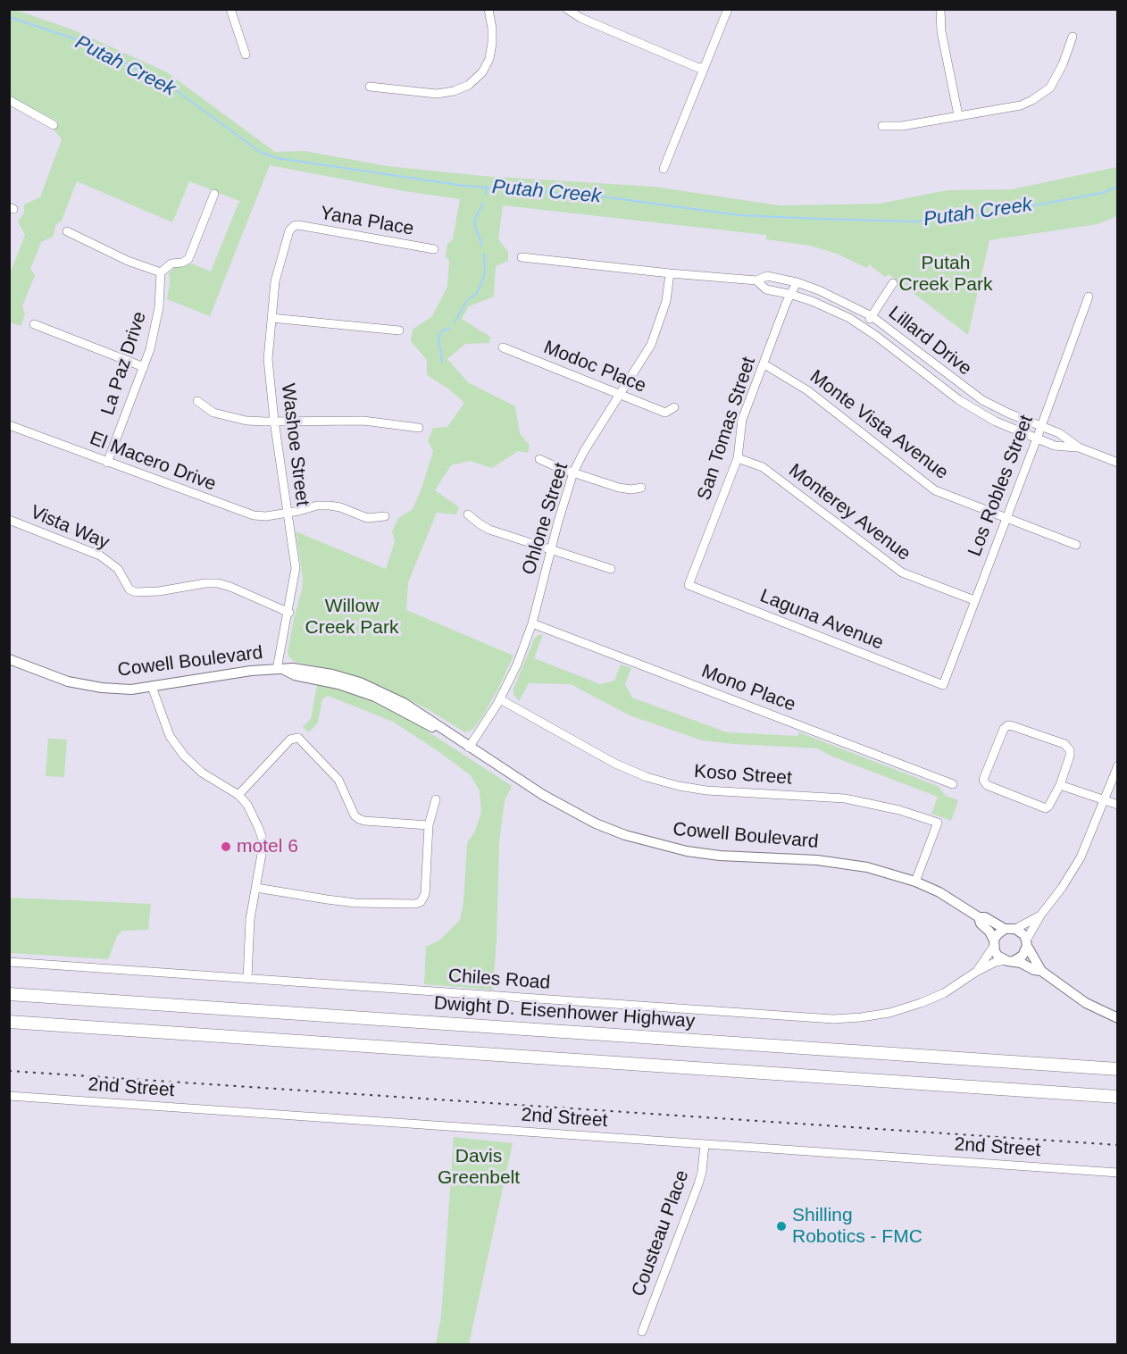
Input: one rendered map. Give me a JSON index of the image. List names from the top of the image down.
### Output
{
  "streets": {
    "highway": ["Dwight D. Eisenhower Highway"],
    "main road": ["Cowell Boulevard"],
    "street": [
      "Yana Place",
      "Lillard Drive",
      "La Paz Drive",
      "Modoc Place",
      "Monte Vista Avenue",
      "San Tomas Street",
      "Washoe Street",
      "El Macero Drive",
      "Los Robles Street",
      "Monterey Avenue",
      "Ohlone Street",
      "Vista Way",
      "Laguna Avenue",
      "Mono Place",
      "Koso Street",
      "Chiles Road",
      "2nd Street",
      "Cousteau Place"
    ]
  },
  "crossings": [
    ["Yana Place", "Washoe Street"],
    ["Lillard Drive", "San Tomas Street"],
    ["Lillard Drive", "Los Robles Street"],
    ["Lillard Drive", "Ohlone Street"],
    ["La Paz Drive", "El Macero Drive"],
    ["Modoc Place", "Ohlone Street"],
    ["Monte Vista Avenue", "San Tomas Street"],
    ["Monte Vista Avenue", "Los Robles Street"],
    ["San Tomas Street", "Monterey Avenue"],
    ["San Tomas Street", "Laguna Avenue"],
    ["Washoe Street", "El Macero Drive"],
    ["Washoe Street", "Vista Way"],
    ["Washoe Street", "Cowell Boulevard"],
    ["Los Robles Street", "Monterey Avenue"],
    ["Los Robles Street", "Laguna Avenue"],
    ["Ohlone Street", "Cowell Boulevard"],
    ["Ohlone Street", "Mono Place"],
    ["Ohlone Street", "Koso Street"],
    ["Cowell Boulevard", "Koso Street"],
    ["2nd Street", "Cousteau Place"]
  ],
  "water": ["Putah Creek"],
  "parks": ["Putah Creek Park", "Willow Creek Park", "Davis Greenbelt"],
  "places": ["motel 6", "Shilling Robotics - FMC"]
}
